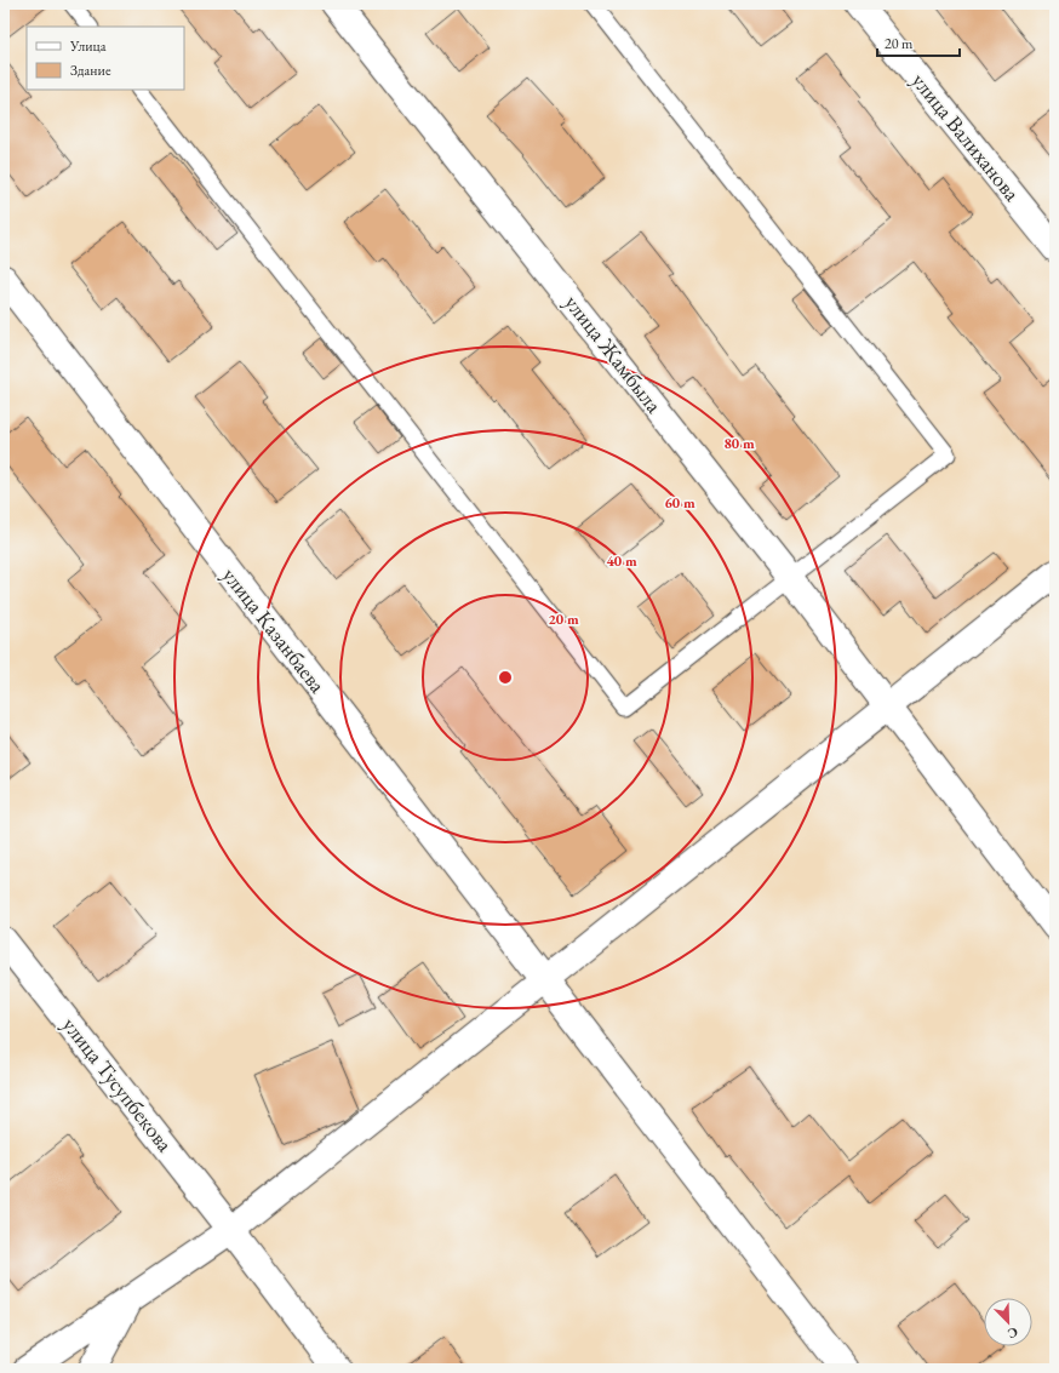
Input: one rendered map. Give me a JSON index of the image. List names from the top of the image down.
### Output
{
  "streets": {
    "street": [
      "улица Валиханова",
      "улица Жамбыла",
      "улица Казанбаева",
      "улица Тусупбекова"
    ]
  },
  "legend": ["Улица", "Здание"],
  "scale_bar": "20 m",
  "north": "bottom right",
  "rings": [
    "80 m",
    "60 m",
    "40 m",
    "20 m"
  ]
}
